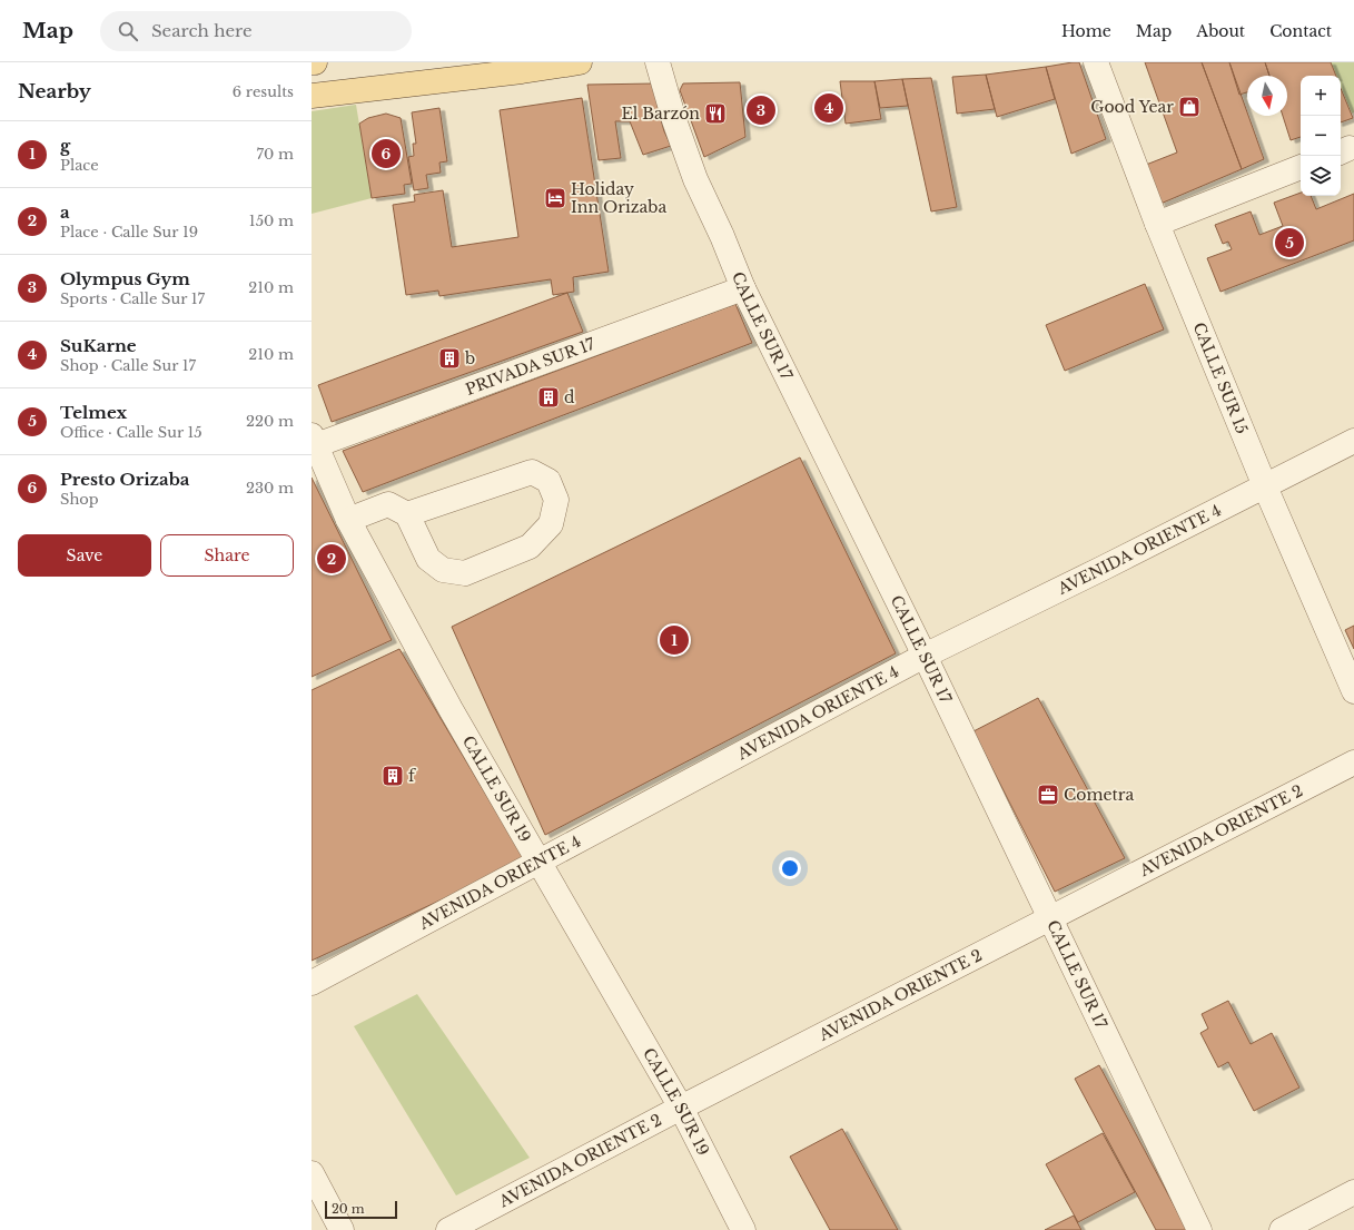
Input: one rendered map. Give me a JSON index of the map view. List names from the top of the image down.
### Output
{
  "streets": {
    "street": [
      "CALLE SUR 17",
      "PRIVADA SUR 17",
      "CALLE SUR 15",
      "AVENIDA ORIENTE 4",
      "CALLE SUR 19",
      "AVENIDA ORIENTE 2"
    ]
  },
  "crossings": [
    ["CALLE SUR 17", "PRIVADA SUR 17"],
    ["CALLE SUR 17", "AVENIDA ORIENTE 4"],
    ["CALLE SUR 17", "AVENIDA ORIENTE 2"],
    ["PRIVADA SUR 17", "CALLE SUR 19"],
    ["CALLE SUR 15", "AVENIDA ORIENTE 4"],
    ["AVENIDA ORIENTE 4", "CALLE SUR 19"],
    ["CALLE SUR 19", "AVENIDA ORIENTE 2"]
  ],
  "places": {
    "shop": ["Good Year"],
    "restaurant": ["El Barzón"],
    "hotel": ["Holiday Inn Orizaba"],
    "building": ["b", "d", "f"],
    "office": ["Cometra"]
  },
  "scale_bar": "20 m",
  "north": "bottom",
  "page": {
    "header": "Map",
    "search": "Search here",
    "nav": [
      "Home",
      "Map",
      "About",
      "Contact"
    ],
    "heading": ["Nearby", "6 results"],
    "map_buttons": ["+", "−"],
    "pins": [
      "4",
      "3",
      "6",
      "5",
      "2",
      "1"
    ],
    "list": [
      {
        "mark": "1",
        "name": "g",
        "note": "Place",
        "value": "70 m"
      },
      {
        "mark": "2",
        "name": "a",
        "note": "Place · Calle Sur 19",
        "value": "150 m"
      },
      {
        "mark": "3",
        "name": "Olympus Gym",
        "note": "Sports · Calle Sur 17",
        "value": "210 m"
      },
      {
        "mark": "4",
        "name": "SuKarne",
        "note": "Shop · Calle Sur 17",
        "value": "210 m"
      },
      {
        "mark": "5",
        "name": "Telmex",
        "note": "Office · Calle Sur 15",
        "value": "220 m"
      },
      {
        "mark": "6",
        "name": "Presto Orizaba",
        "note": "Shop",
        "value": "230 m"
      }
    ],
    "buttons": ["Save", "Share"],
    "scale": "20 m"
  }
}
